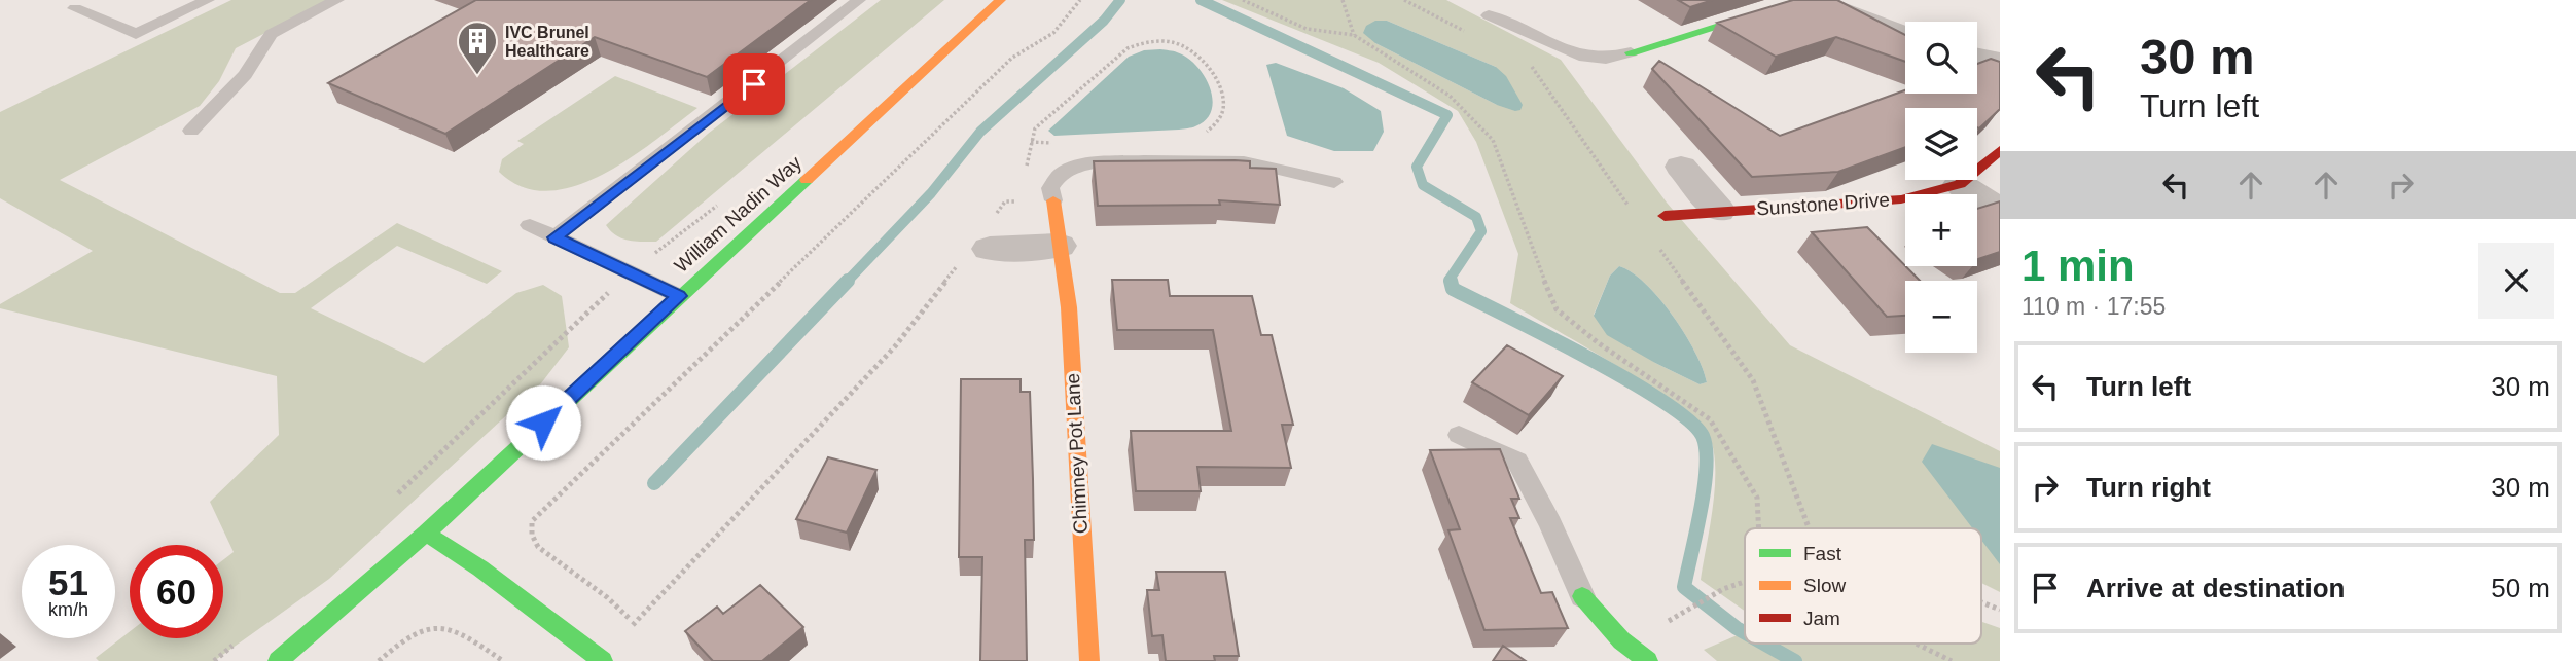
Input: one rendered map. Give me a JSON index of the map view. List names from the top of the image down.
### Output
{
  "streets": {
    "street": ["Sunstone Drive", "William Nadin Way", "Chimney Pot Lane"]
  },
  "places": {
    "building": ["IVC Brunel Healthcare"]
  },
  "legend": ["Fast", "Slow", "Jam"],
  "page": {
    "turn": ["30 m", "Turn left"],
    "map_buttons": ["+", "−"],
    "heading": ["1 min", "110 m · 17:55"],
    "list": [
      {
        "name": "Turn left",
        "value": "30 m"
      },
      {
        "name": "Turn right",
        "value": "30 m"
      },
      {
        "name": "Arrive at destination",
        "value": "50 m"
      }
    ],
    "speed": "51 km/h",
    "limit": "60"
  }
}
